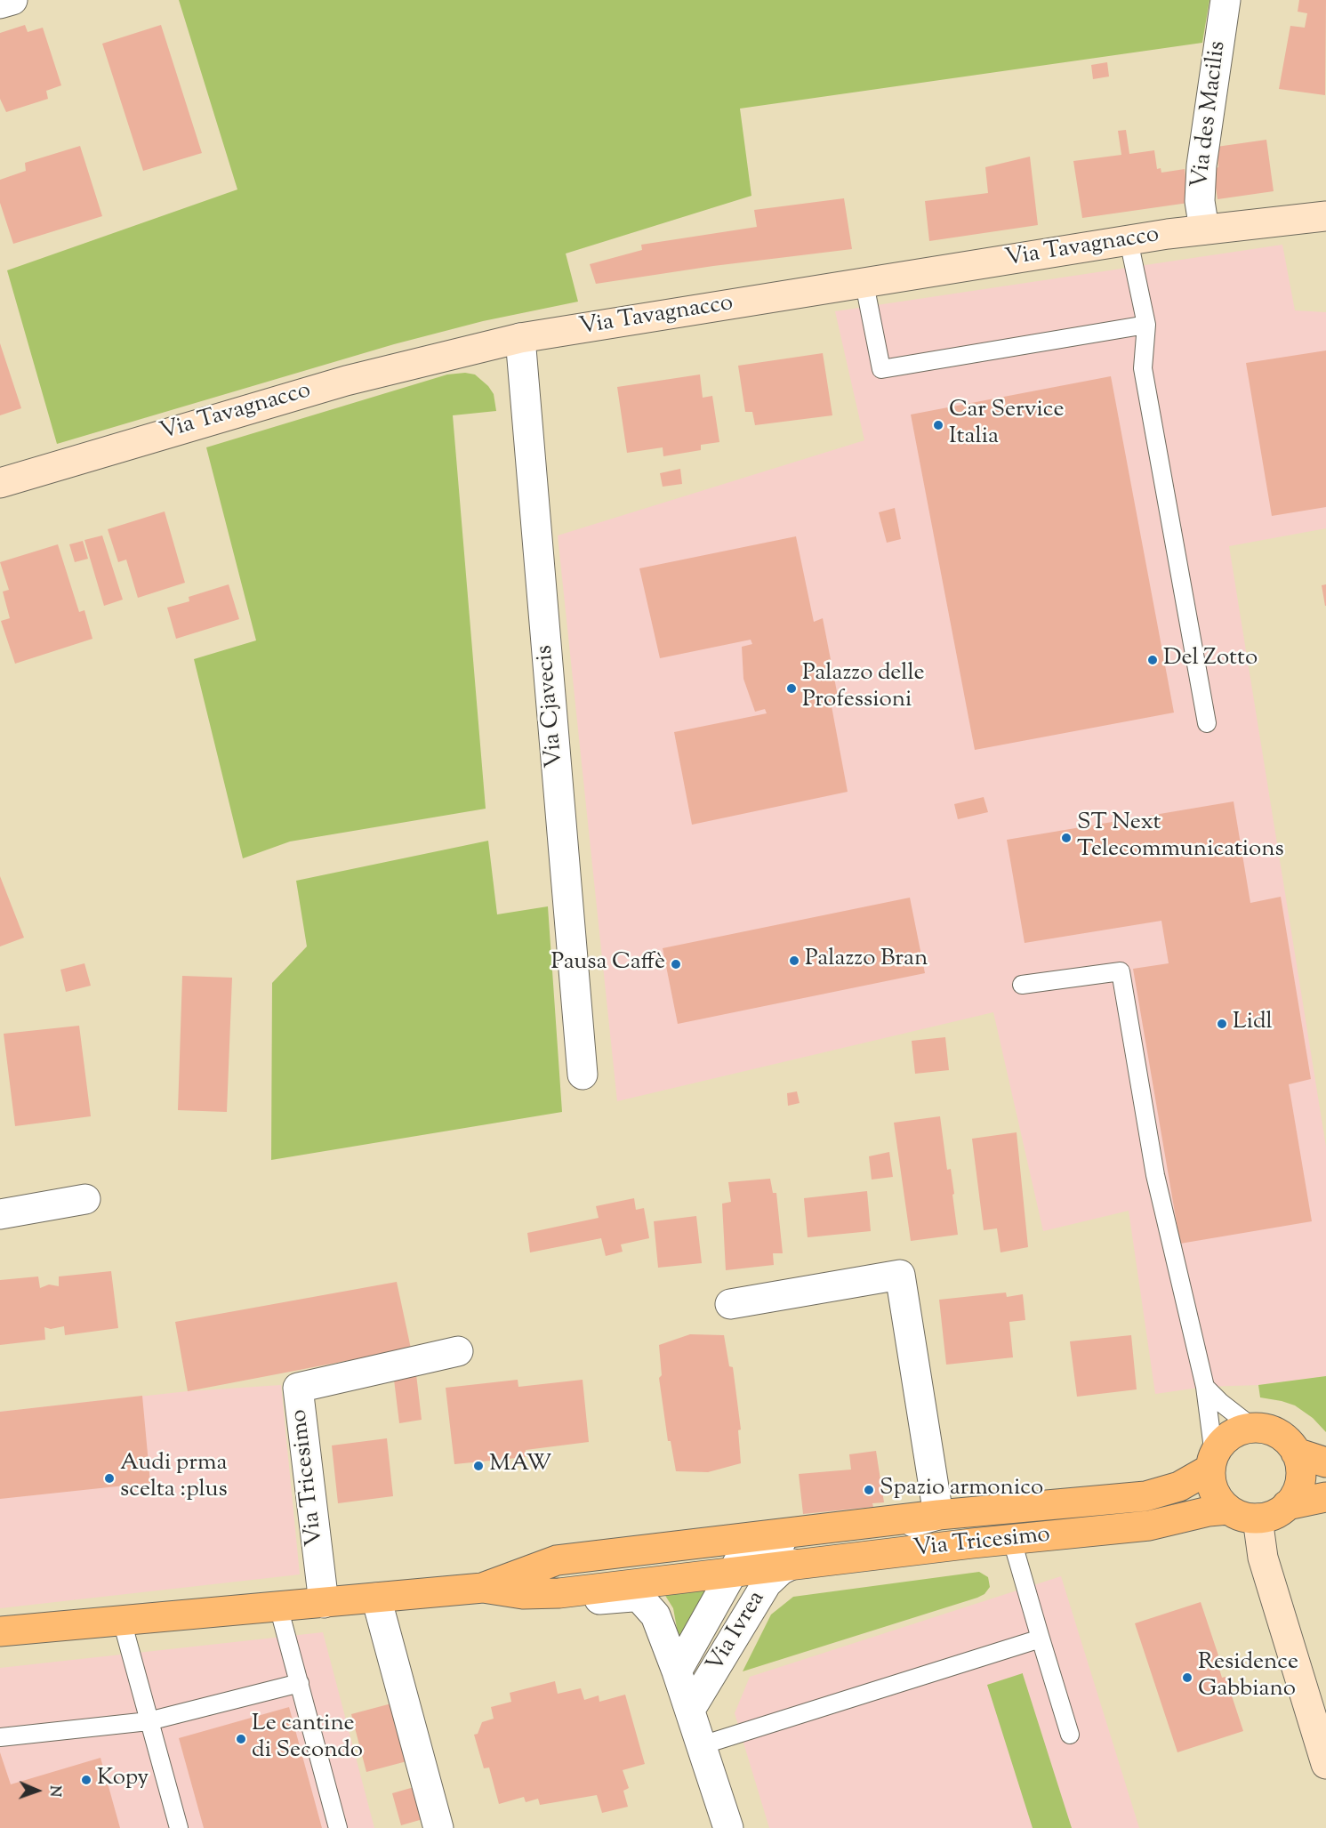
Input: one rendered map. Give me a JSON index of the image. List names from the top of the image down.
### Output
{
  "streets": {
    "main road": ["Via Tricesimo"],
    "street": [
      "Via des Macilis",
      "Via Tavagnacco",
      "Via Cjavecis",
      "Via Ivrea"
    ]
  },
  "crossings": [
    ["Via des Macilis", "Via Tavagnacco"],
    ["Via Tavagnacco", "Via Cjavecis"],
    ["Via Tricesimo", "Via Ivrea"]
  ],
  "places": [
    "Car Service Italia",
    "Del Zotto",
    "Palazzo delle Professioni",
    "ST Next Telecommunications",
    "Palazzo Bran",
    "Pausa Caffè",
    "Lidl",
    "MAW",
    "Audi prma scelta :plus",
    "Spazio armonico",
    "Residence Gabbiano",
    "Le cantine di Secondo",
    "Kopy"
  ],
  "north": "right"
}
